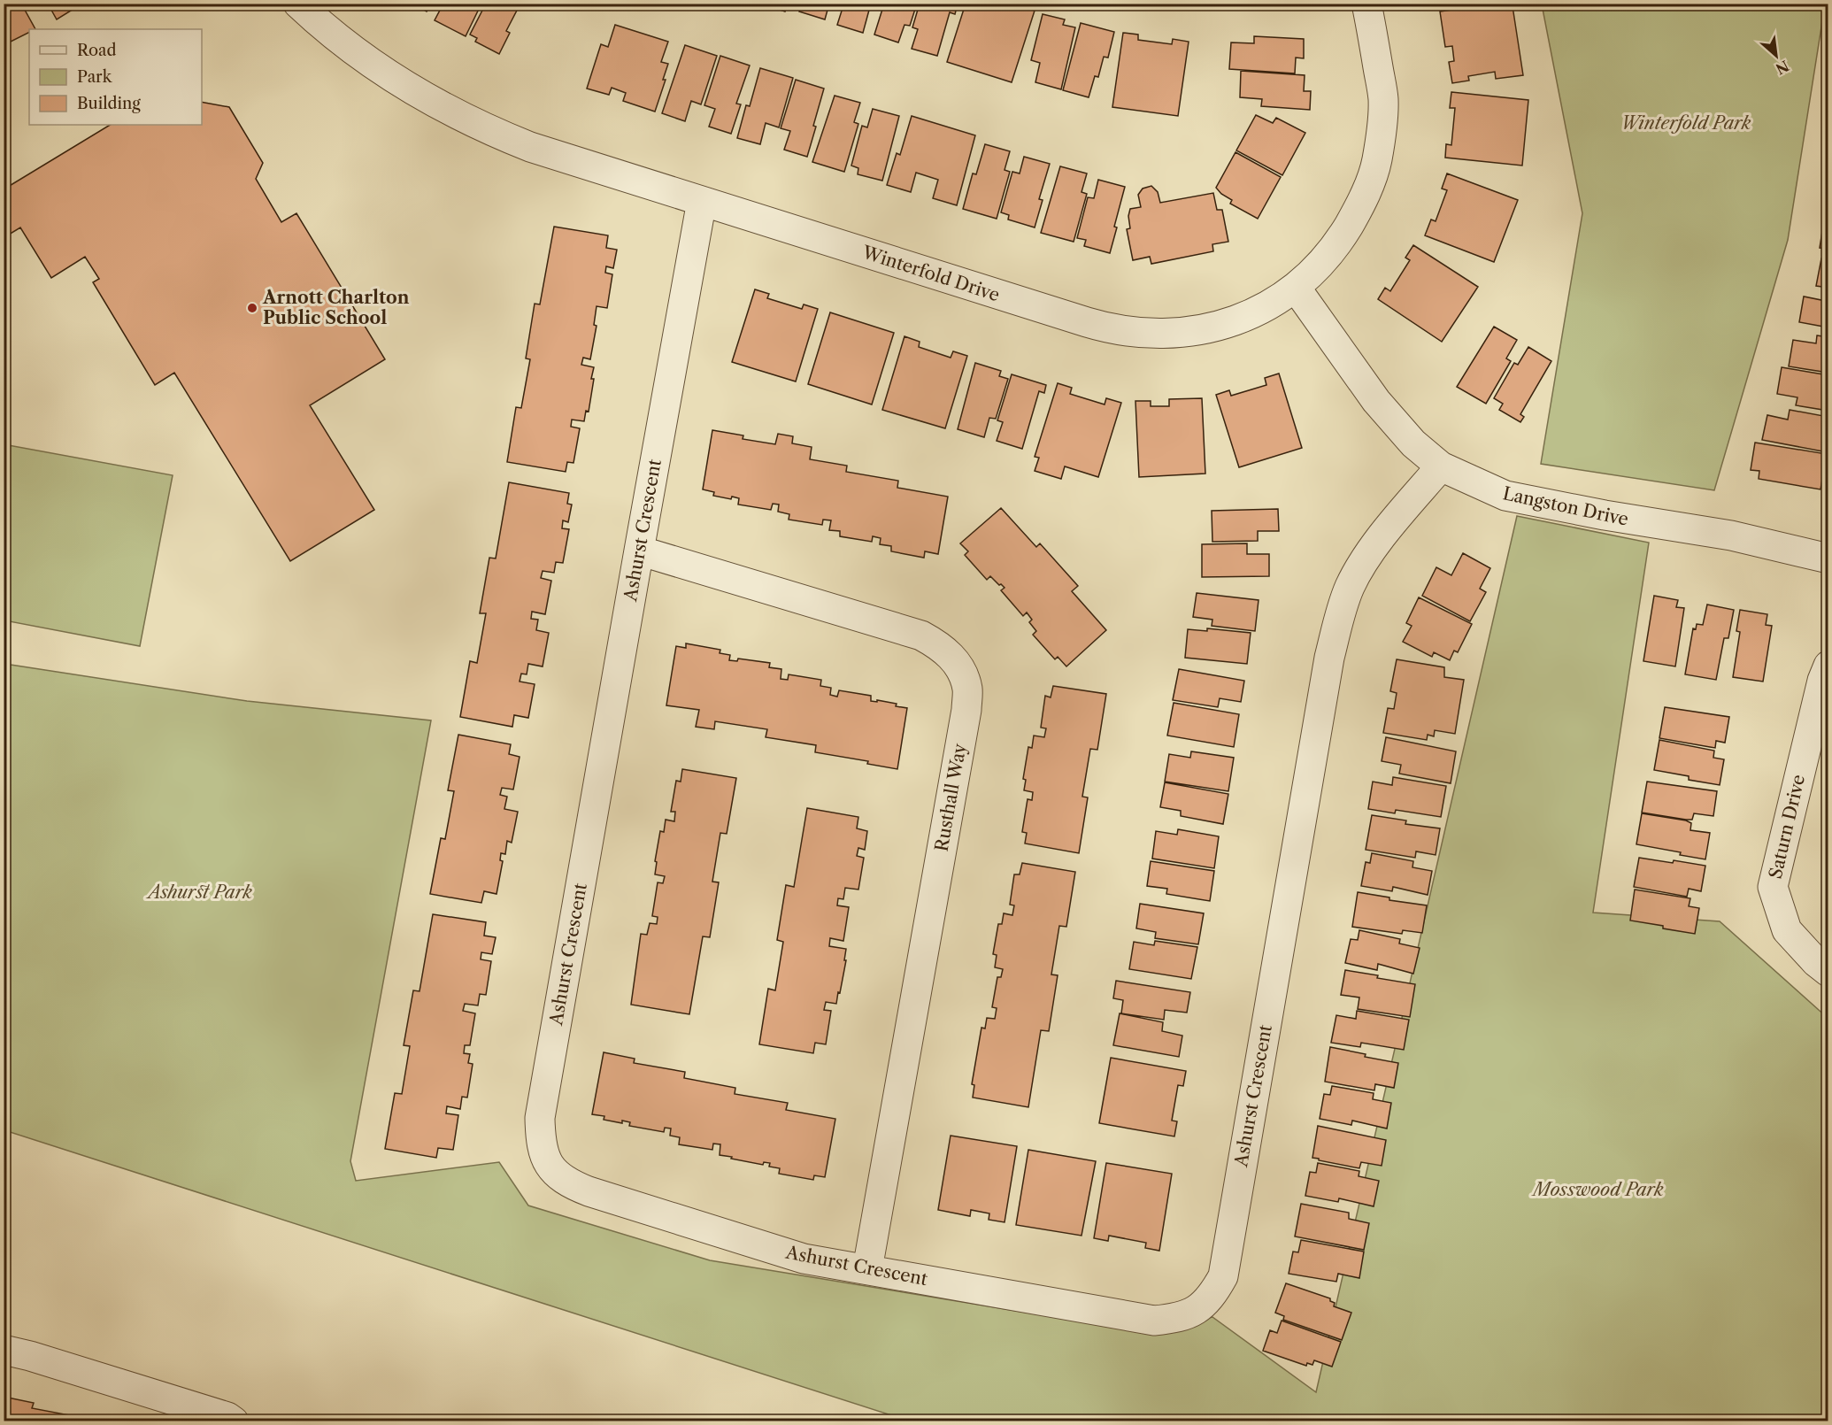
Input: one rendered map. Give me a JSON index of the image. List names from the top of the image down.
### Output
{
  "streets": {
    "street": [
      "Winterfold Drive",
      "Langston Drive",
      "Ashurst Crescent",
      "Rusthall Way",
      "Saturn Drive"
    ]
  },
  "crossings": [
    ["Winterfold Drive", "Langston Drive"],
    ["Winterfold Drive", "Ashurst Crescent"],
    ["Langston Drive", "Ashurst Crescent"],
    ["Ashurst Crescent", "Rusthall Way"]
  ],
  "parks": ["Winterfold Park", "Ashurst Park", "Mosswood Park"],
  "places": ["Arnott Charlton Public School"],
  "legend": ["Road", "Park", "Building"],
  "north": "bottom right"
}
